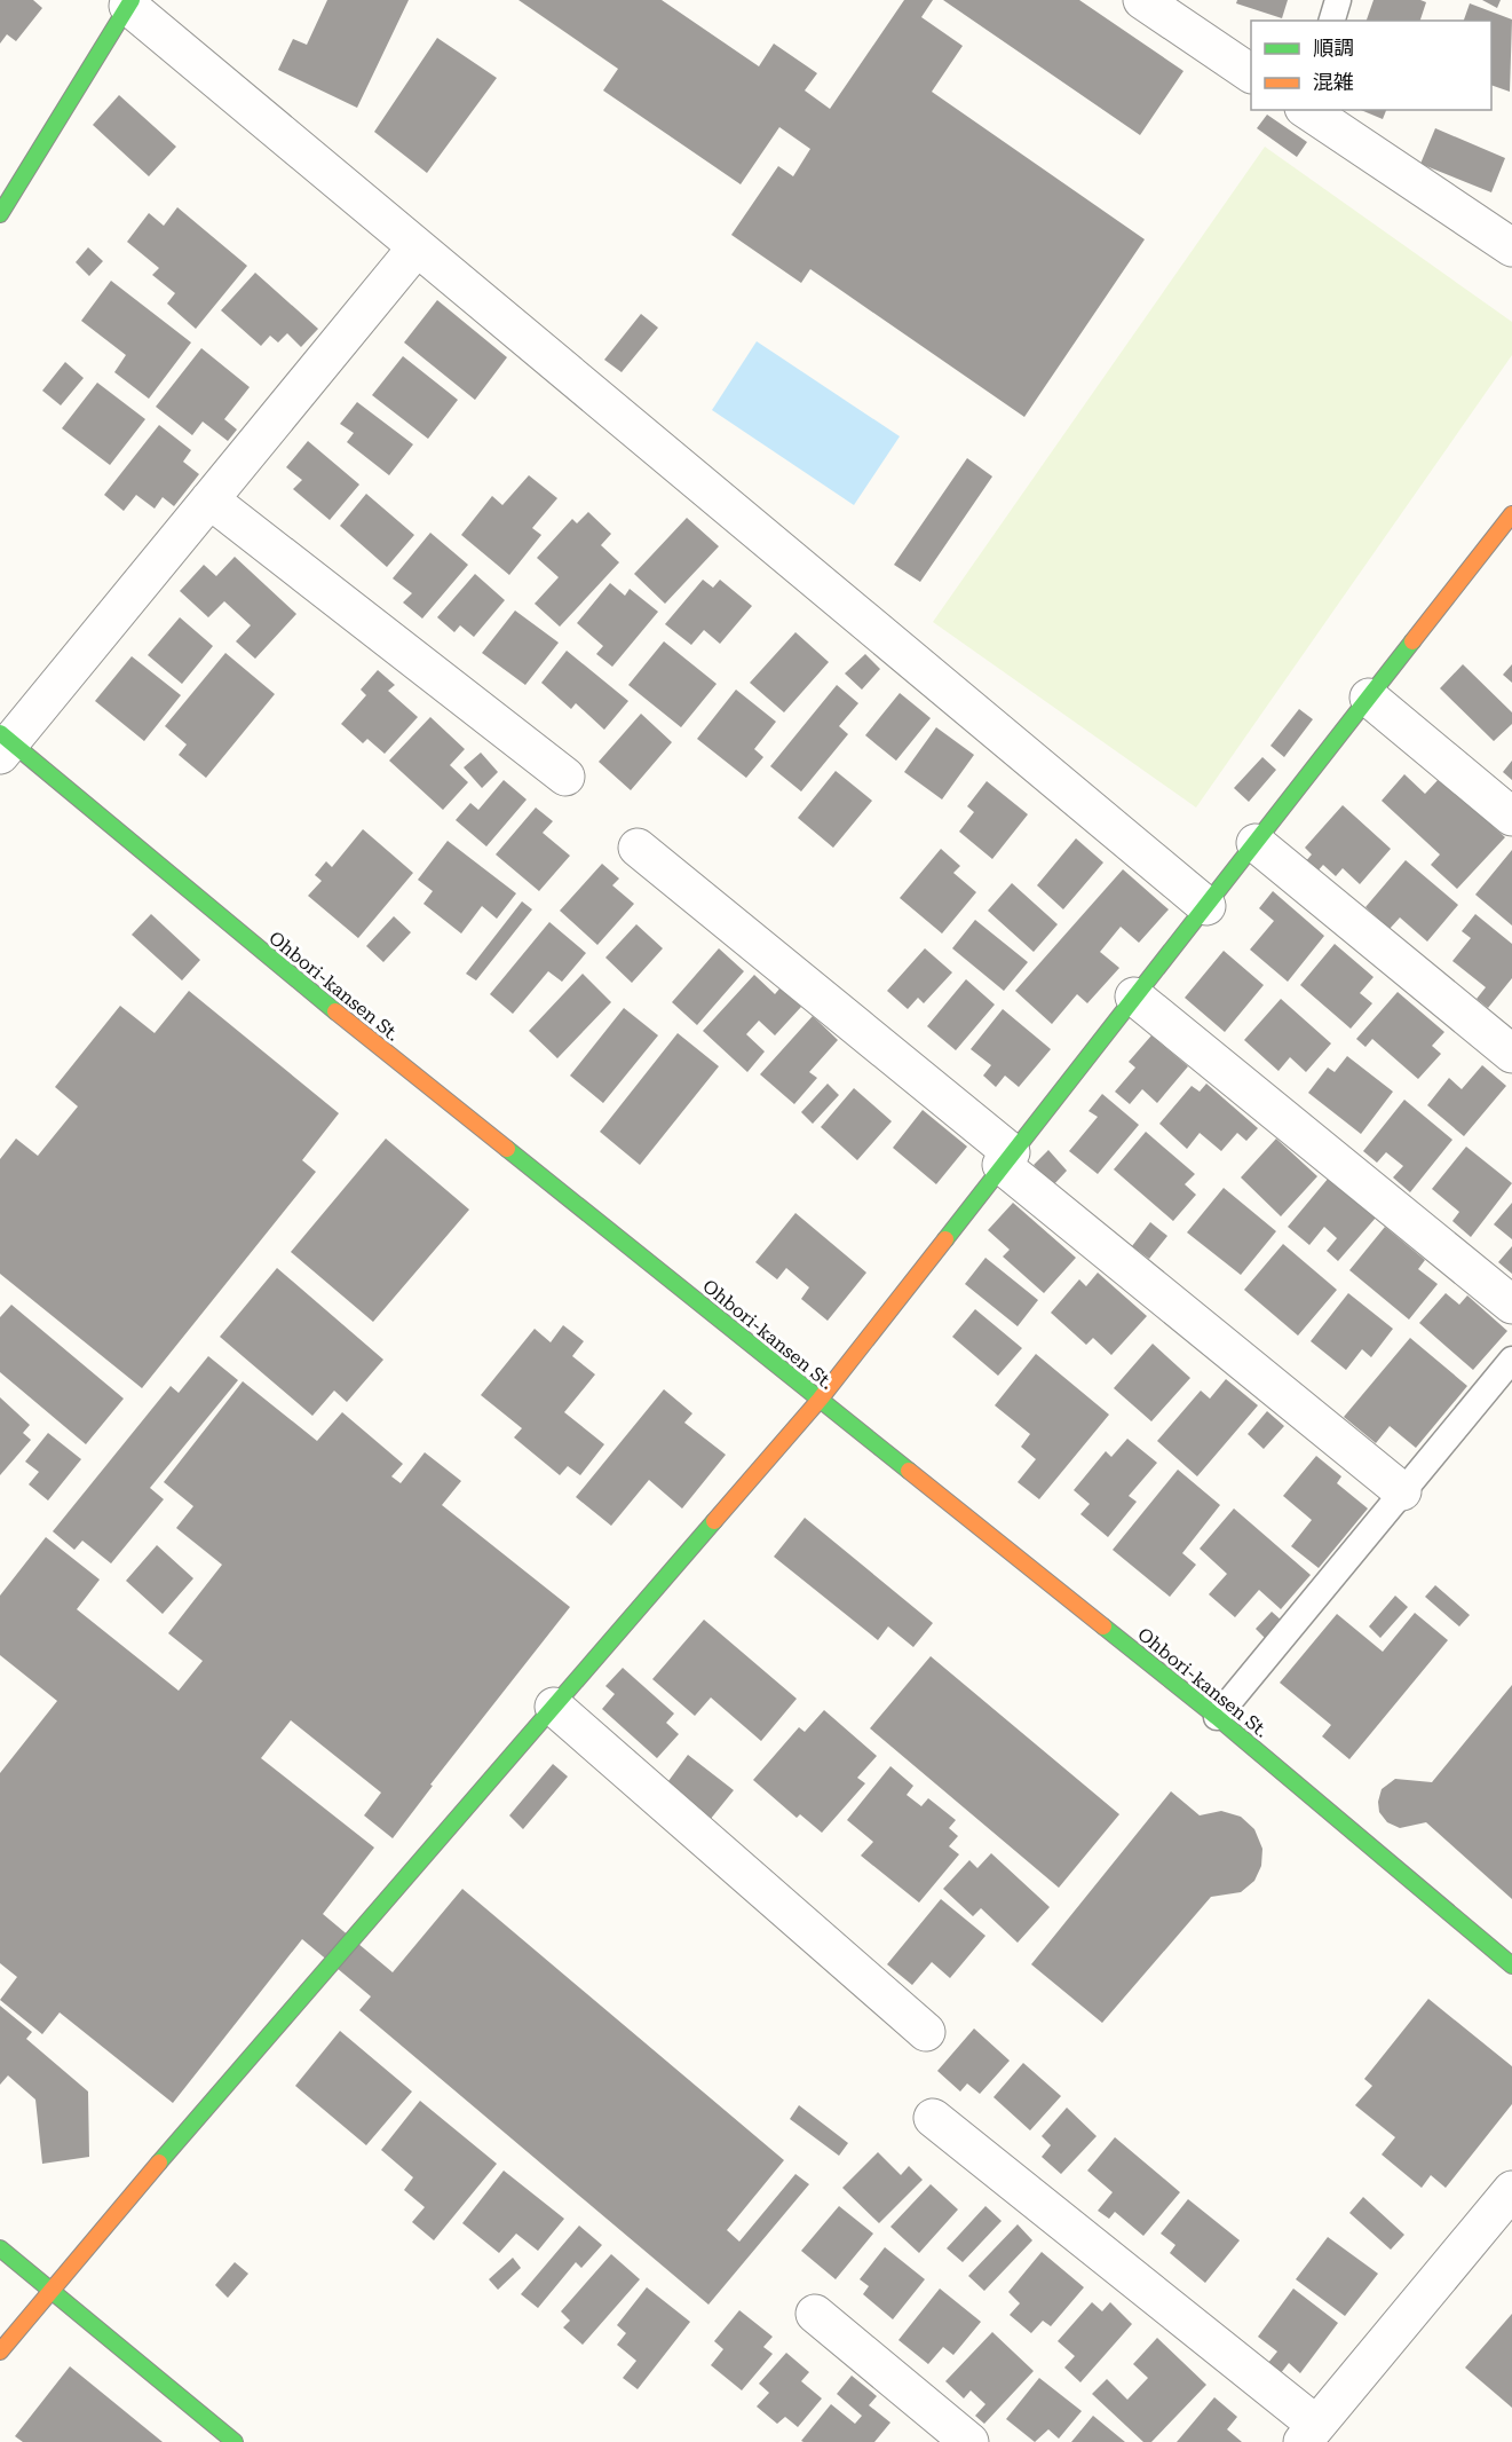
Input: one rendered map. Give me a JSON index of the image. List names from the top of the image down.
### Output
{
  "streets": {
    "street": ["Ohbori-kansen St."]
  },
  "legend": ["順調", "混雑"]
}
